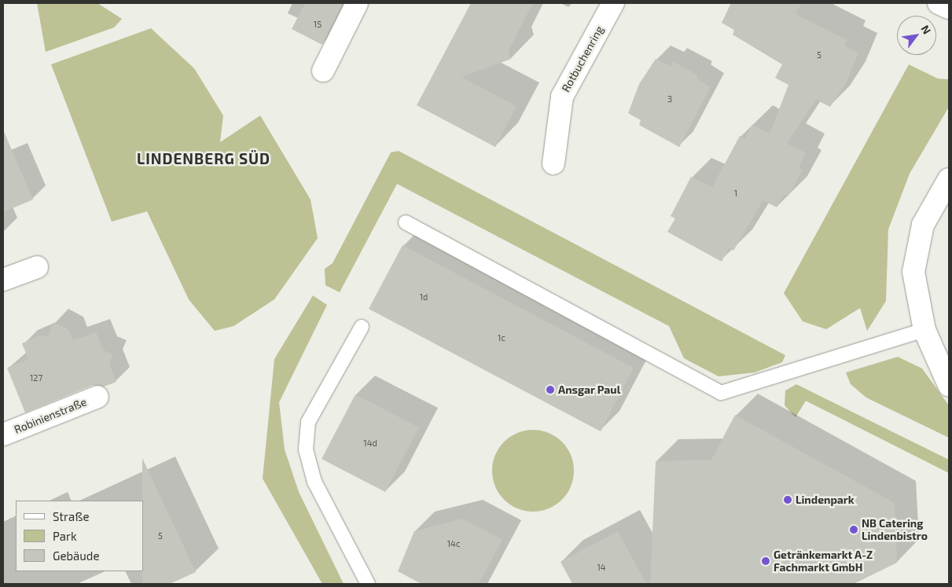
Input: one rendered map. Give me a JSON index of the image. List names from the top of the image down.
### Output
{
  "streets": {
    "street": ["Rotbuchenring", "Robinienstraße"]
  },
  "districts": ["LINDENBERG SÜD"],
  "places": [
    "Ansgar Paul",
    "Lindenpark",
    "NB Catering Lindenbistro",
    "Getränkemarkt A-Z Fachmarkt GmbH"
  ],
  "house_numbers": [
    "15",
    "5",
    "3",
    "1",
    "1d",
    "1c",
    "127",
    "14d",
    "5",
    "14c",
    "14"
  ],
  "legend": ["Straße", "Park", "Gebäude"],
  "north": "top right"
}
